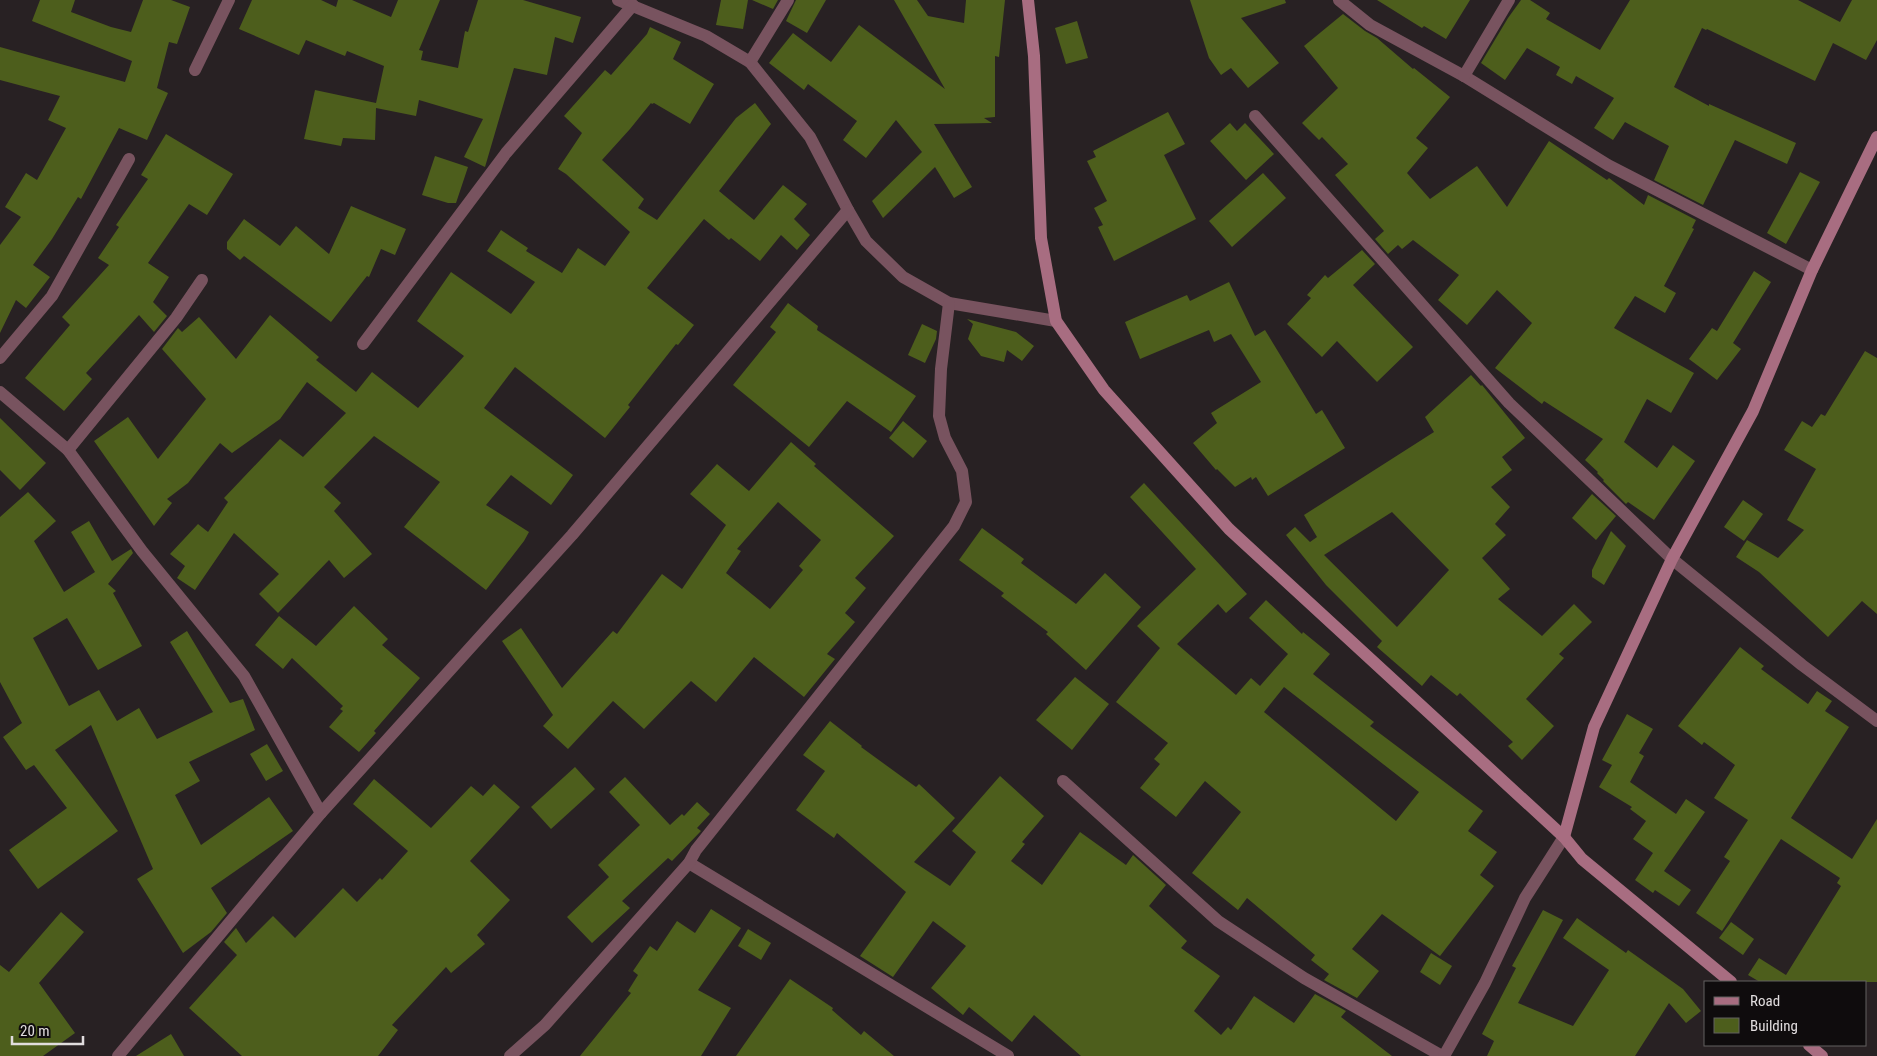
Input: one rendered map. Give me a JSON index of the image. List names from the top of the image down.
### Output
{
  "legend": ["Road", "Building"],
  "scale_bar": "20 m"
}
